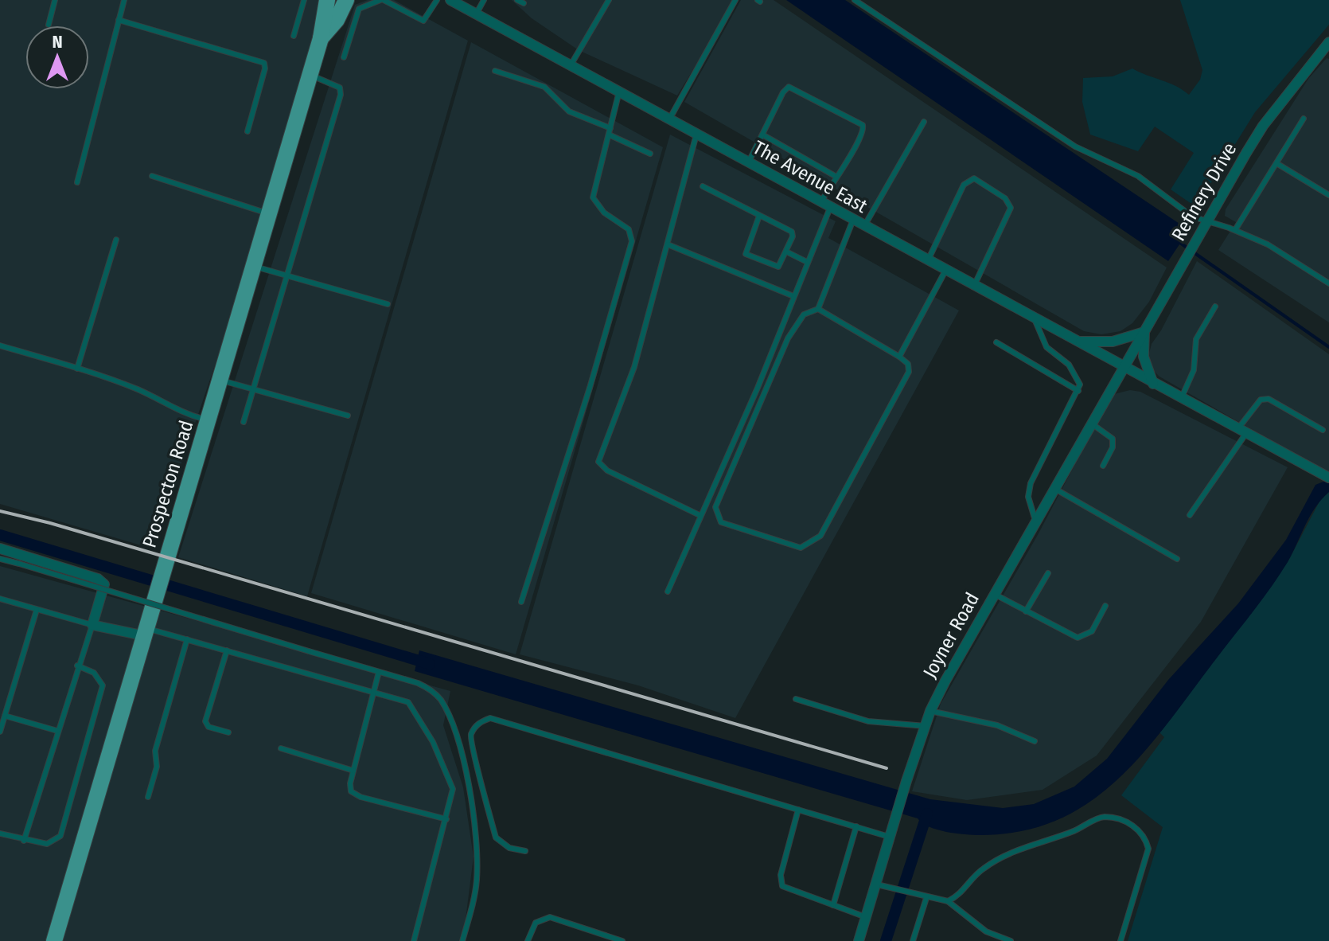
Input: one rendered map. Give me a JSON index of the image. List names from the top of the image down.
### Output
{
  "streets": {
    "main road": ["Prospecton Road"],
    "street": ["The Avenue East", "Refinery Drive", "Joyner Road"]
  },
  "crossings": [
    ["The Avenue East", "Refinery Drive"],
    ["The Avenue East", "Joyner Road"],
    ["Refinery Drive", "Joyner Road"]
  ],
  "north": "top"
}
